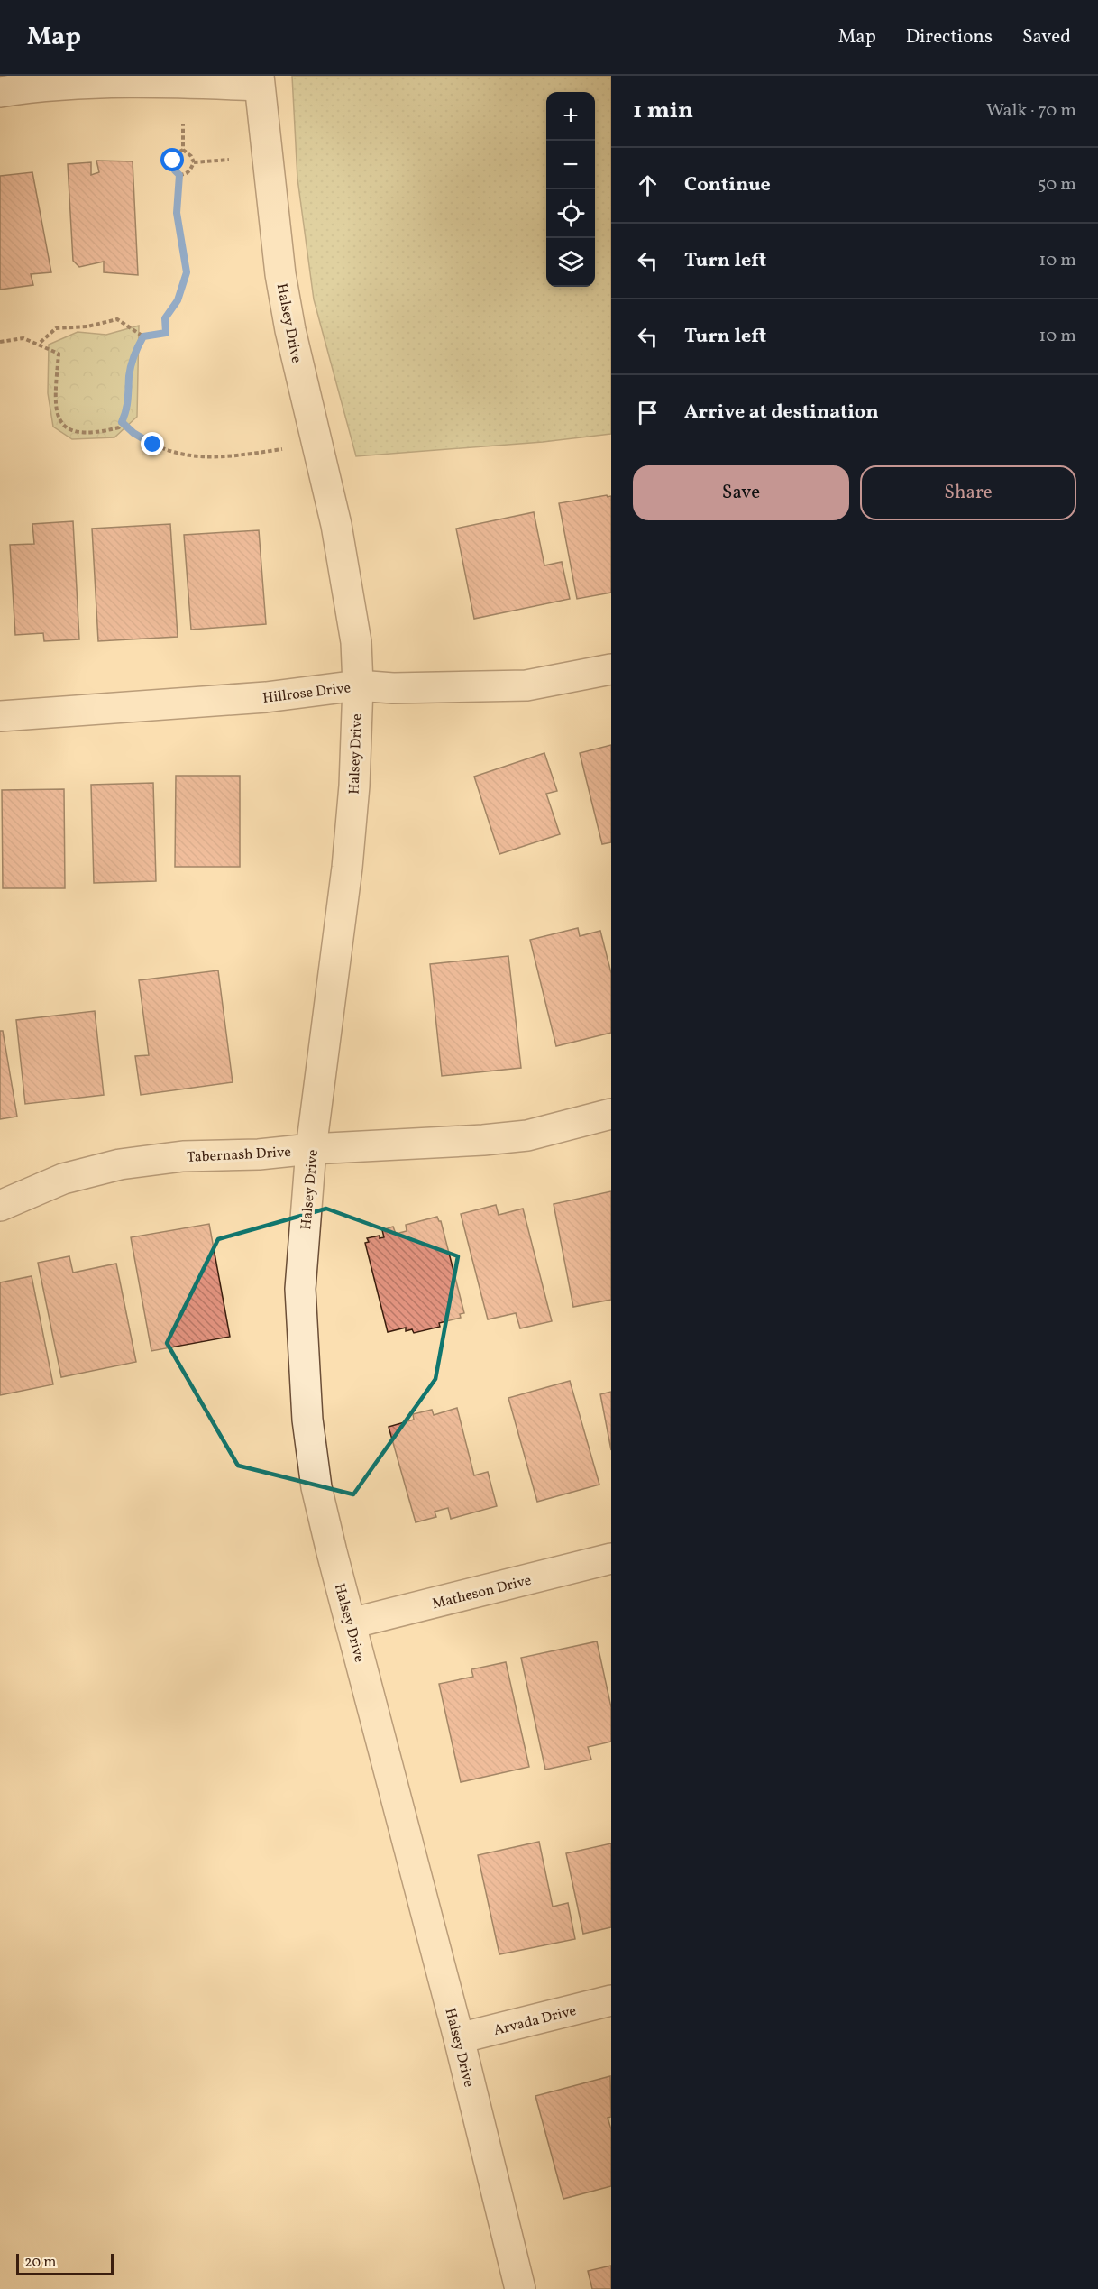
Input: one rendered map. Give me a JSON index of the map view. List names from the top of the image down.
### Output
{
  "streets": {
    "street": [
      "Halsey Drive",
      "Hillrose Drive",
      "Tabernash Drive",
      "Matheson Drive",
      "Arvada Drive"
    ]
  },
  "crossings": [
    ["Halsey Drive", "Hillrose Drive"],
    ["Halsey Drive", "Tabernash Drive"],
    ["Halsey Drive", "Matheson Drive"],
    ["Halsey Drive", "Arvada Drive"]
  ],
  "scale_bar": "20 m",
  "page": {
    "header": "Map",
    "nav": ["Map", "Directions", "Saved"],
    "heading": ["1 min", "Walk · 70 m"],
    "map_buttons": ["+", "−"],
    "list": [
      ["Continue", "50 m"],
      ["Turn left", "10 m"],
      ["Turn left", "10 m"],
      "Arrive at destination"
    ],
    "buttons": ["Save", "Share"],
    "scale": "20 m"
  }
}
